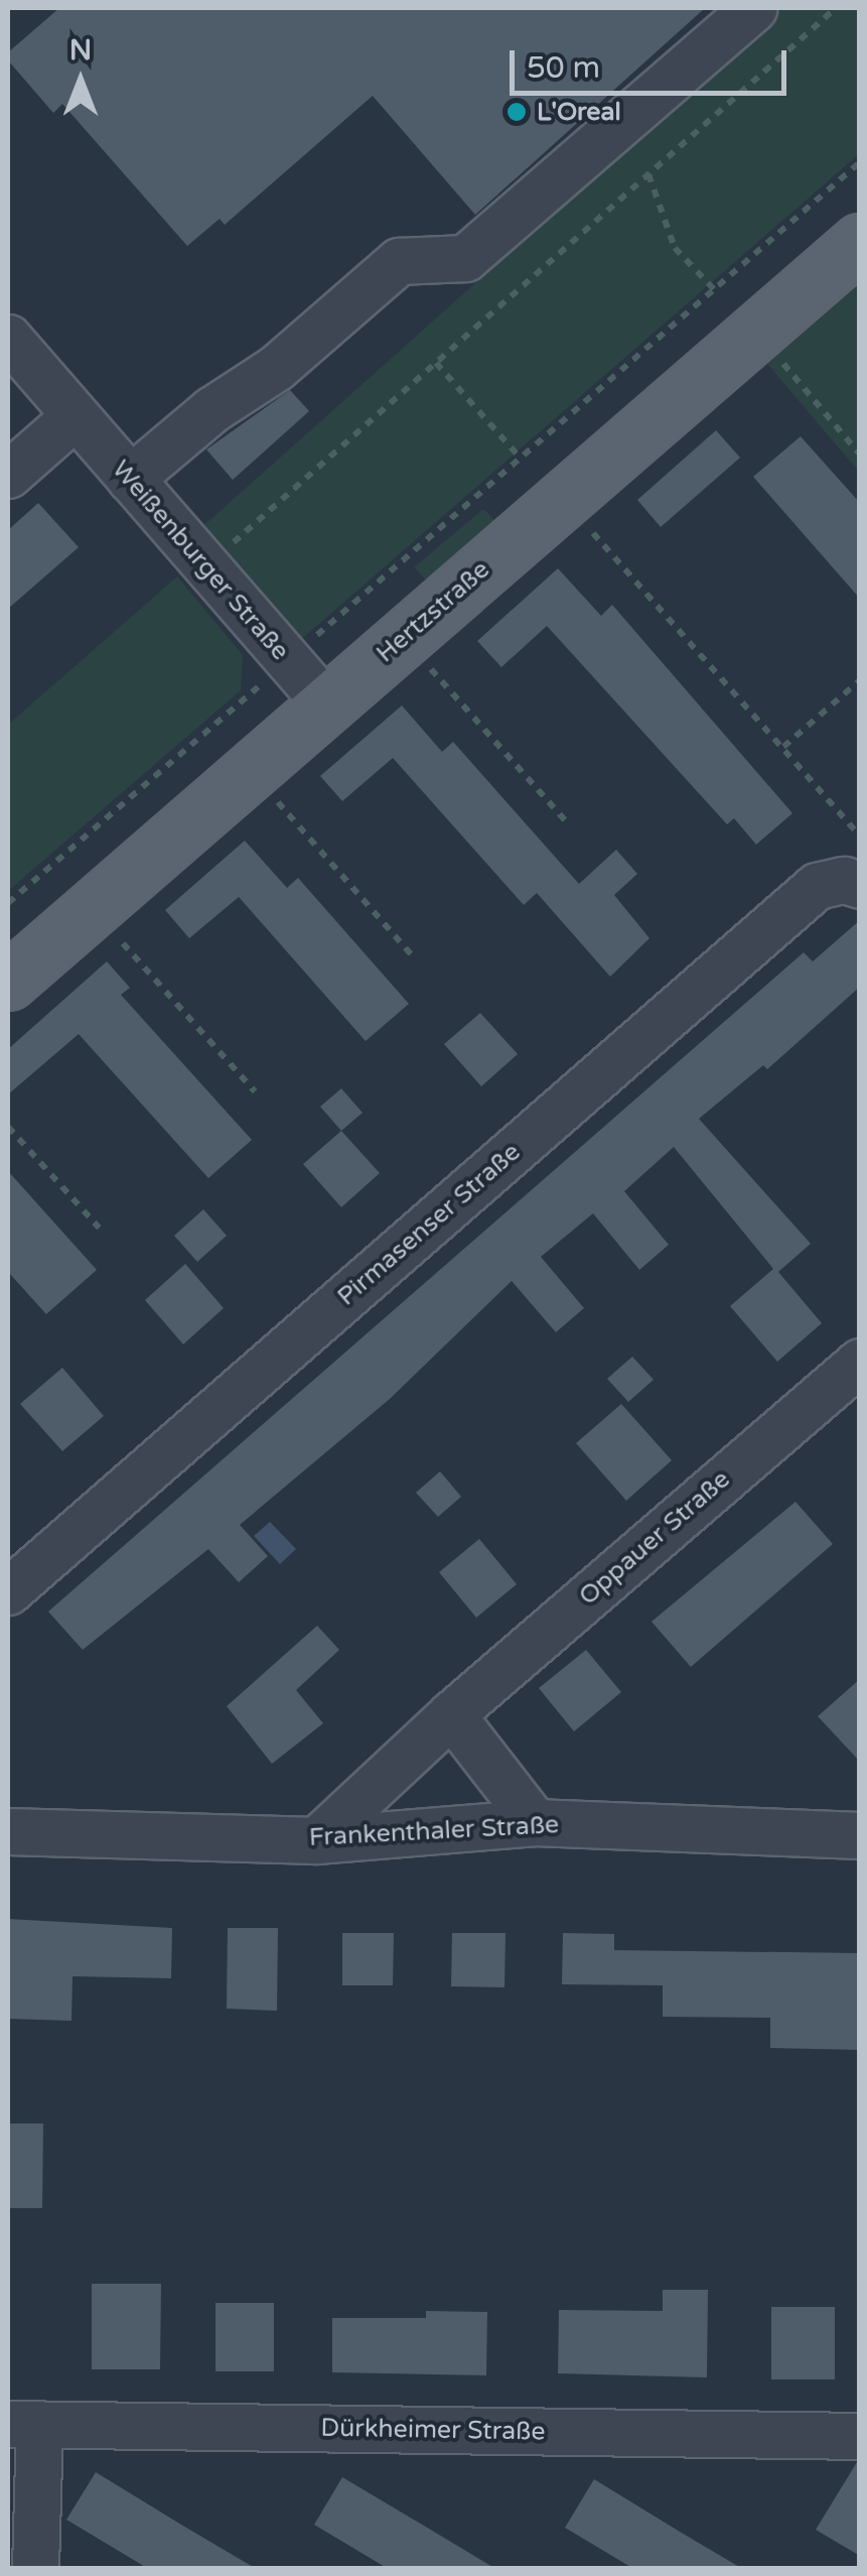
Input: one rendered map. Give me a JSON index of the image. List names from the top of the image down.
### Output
{
  "streets": {
    "main road": ["Hertzstraße"],
    "street": [
      "Weißenburger Straße",
      "Pirmasenser Straße",
      "Oppauer Straße",
      "Frankenthaler Straße",
      "Dürkheimer Straße"
    ]
  },
  "crossings": [
    ["Weißenburger Straße", "Hertzstraße"],
    ["Oppauer Straße", "Frankenthaler Straße"]
  ],
  "places": ["L'Oreal"],
  "scale_bar": "50 m",
  "north": "top"
}
